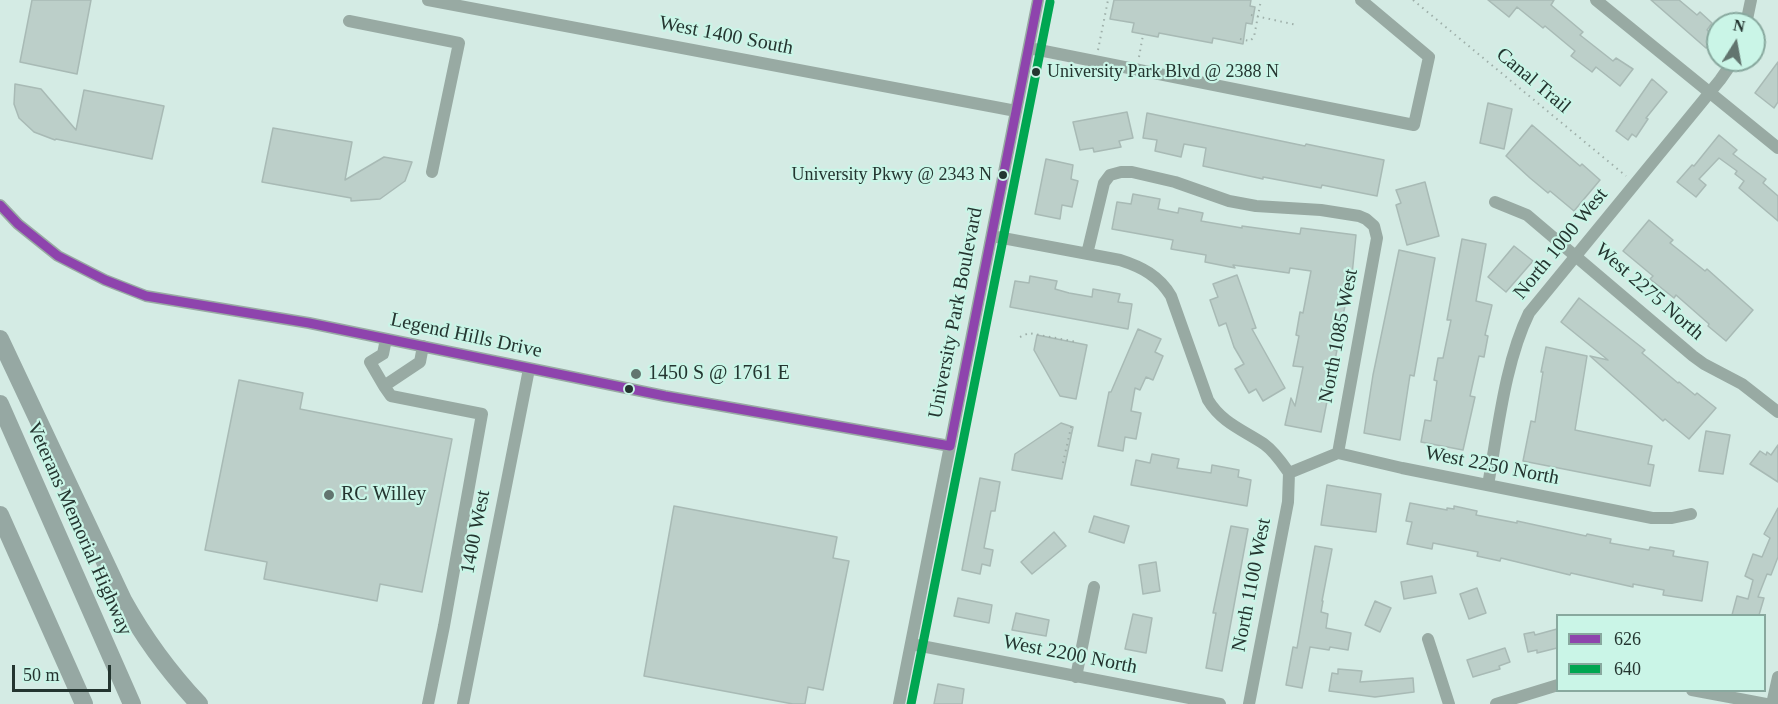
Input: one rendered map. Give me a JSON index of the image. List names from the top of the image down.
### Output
{
  "streets": {
    "highway": ["Veterans Memorial Highway"],
    "street": [
      "West 1400 South",
      "North 1000 West",
      "West 2275 North",
      "University Park Boulevard",
      "Legend Hills Drive",
      "North 1085 West",
      "West 2250 North",
      "1400 West",
      "North 1100 West",
      "West 2200 North"
    ],
    "path": ["Canal Trail"]
  },
  "crossings": [
    ["West 1400 South", "University Park Boulevard"],
    ["Canal Trail", "North 1000 West"],
    ["North 1000 West", "West 2275 North"],
    ["North 1000 West", "West 2250 North"],
    ["University Park Boulevard", "Legend Hills Drive"],
    ["University Park Boulevard", "West 2200 North"],
    ["Legend Hills Drive", "1400 West"],
    ["North 1085 West", "West 2250 North"]
  ],
  "places": [
    "University Park Blvd @ 2388 N",
    "University Pkwy @ 2343 N",
    "1450 S @ 1761 E",
    "RC Willey"
  ],
  "lines": ["transit line 626", "transit line 640"],
  "legend": ["626", "640"],
  "scale_bar": "50 m",
  "north": "top"
}
